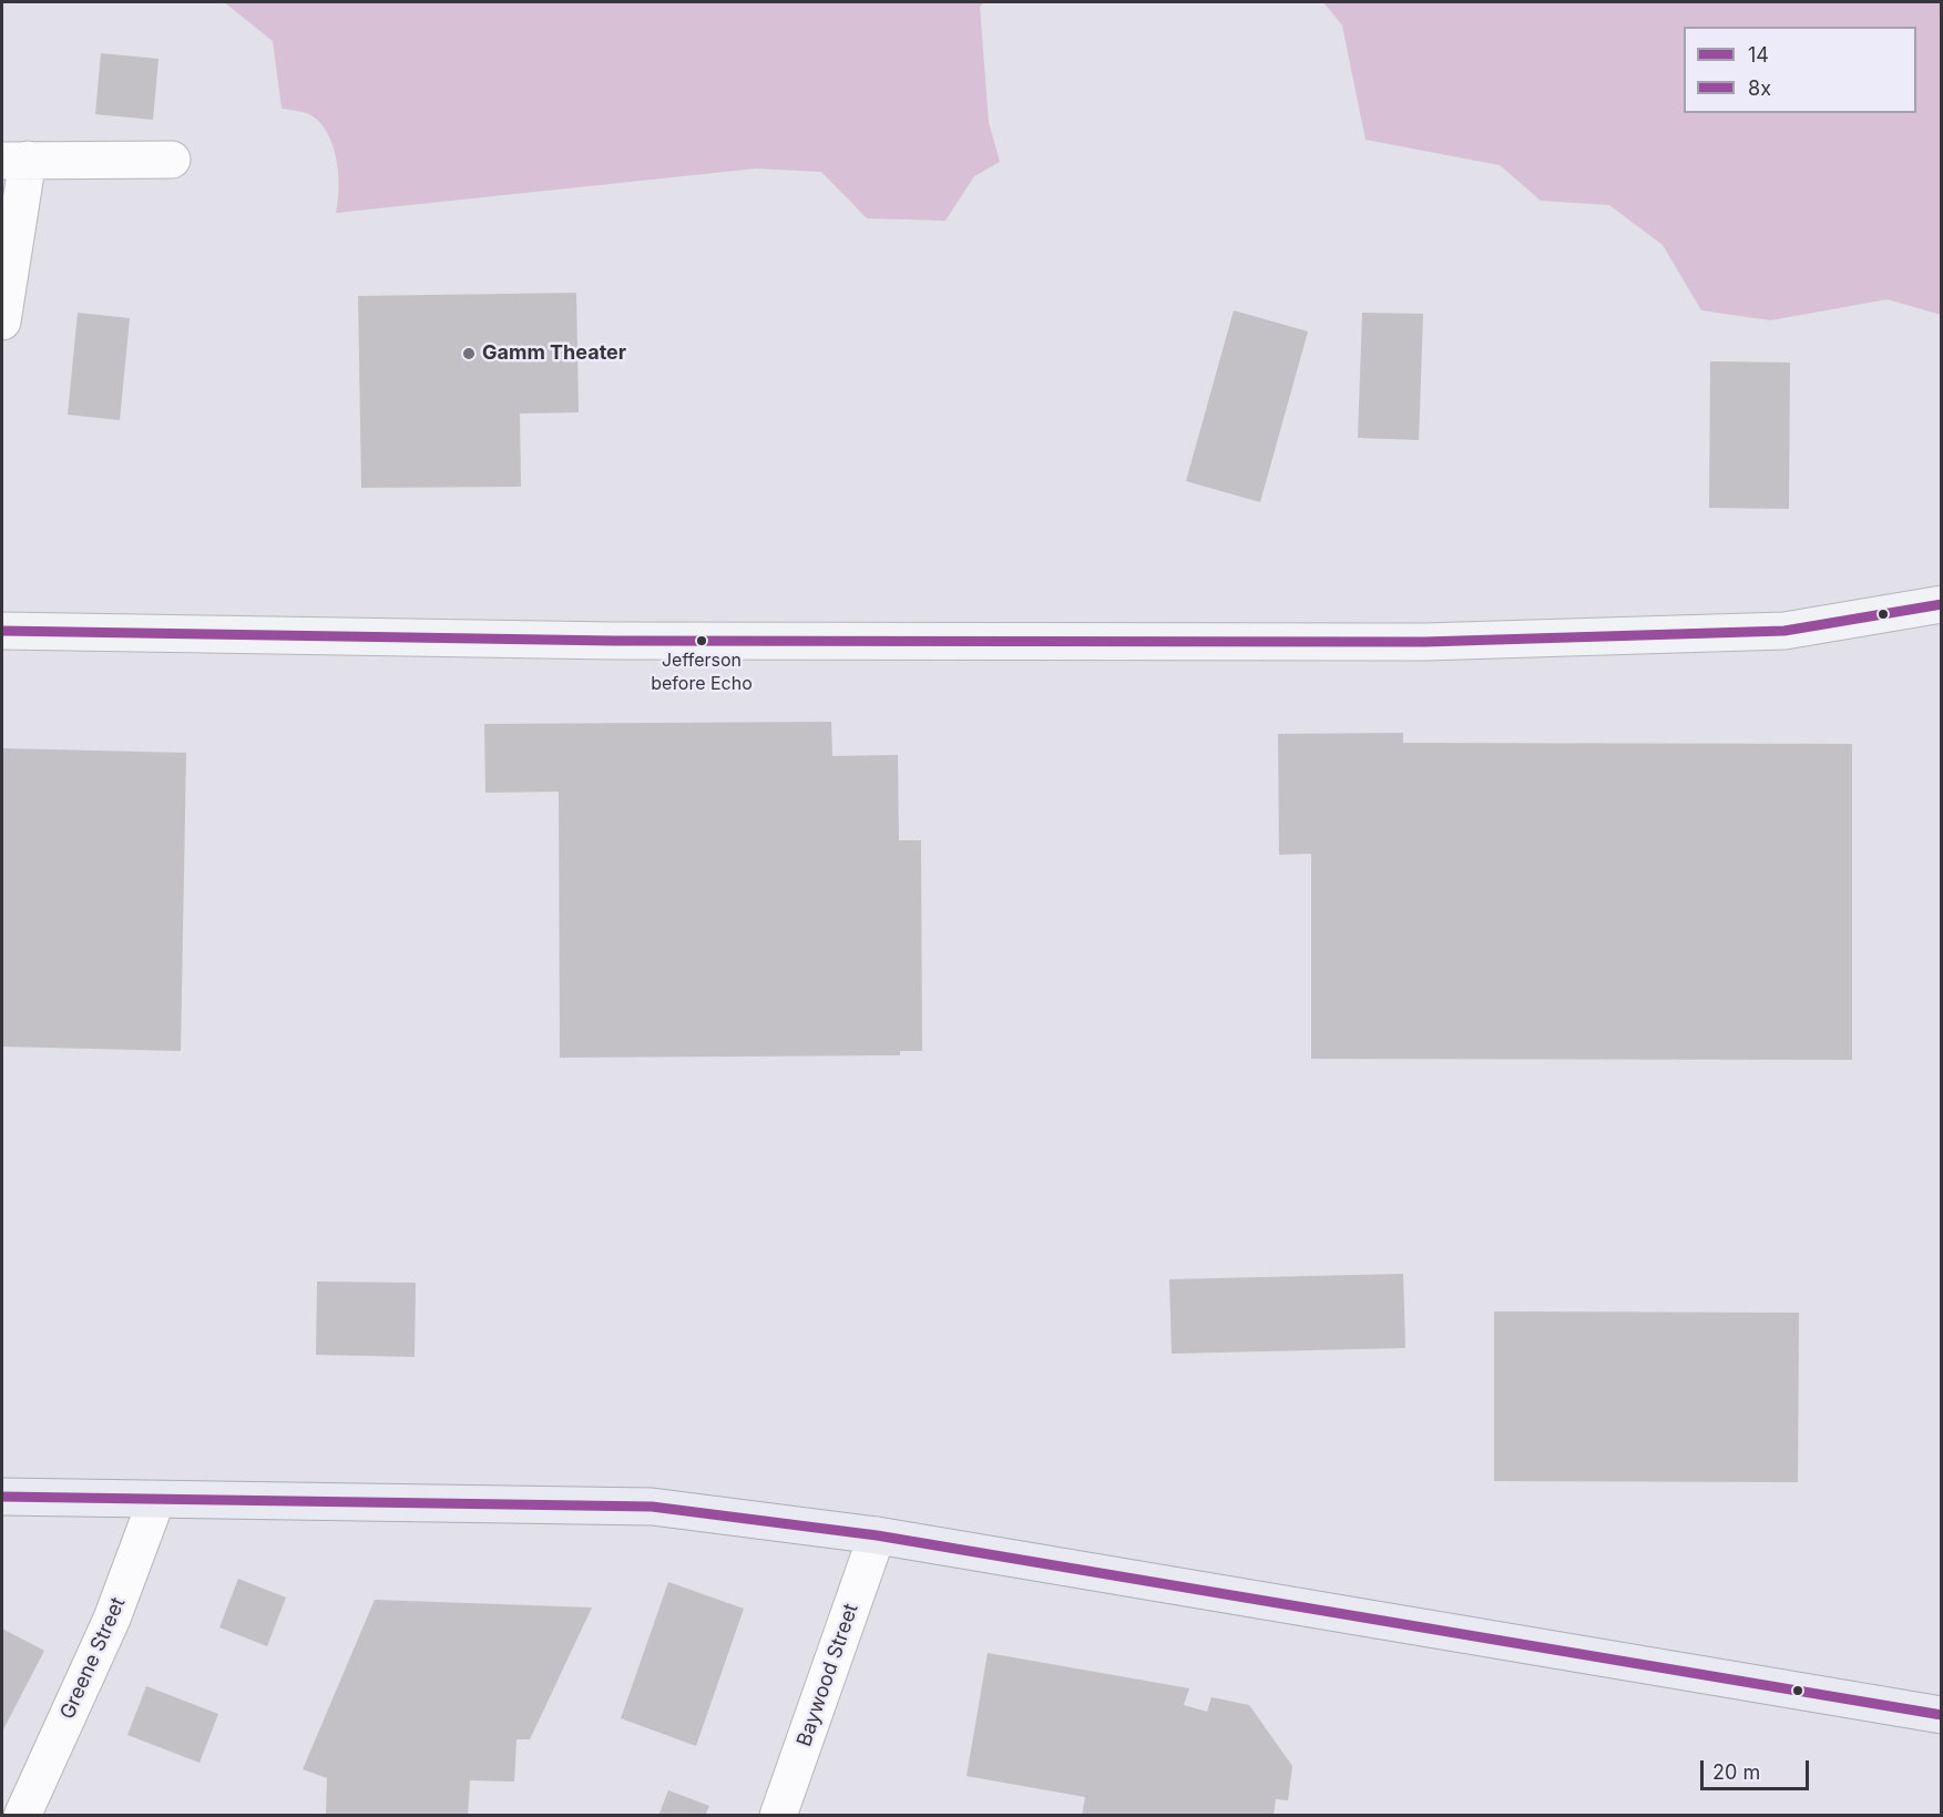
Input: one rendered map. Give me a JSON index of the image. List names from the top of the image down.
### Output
{
  "streets": {
    "street": ["Greene Street", "Baywood Street"]
  },
  "places": ["Gamm Theater", "Jefferson before Echo"],
  "lines": ["transit line 8x", "transit line 14"],
  "legend": ["14", "8x"],
  "scale_bar": "20 m"
}
